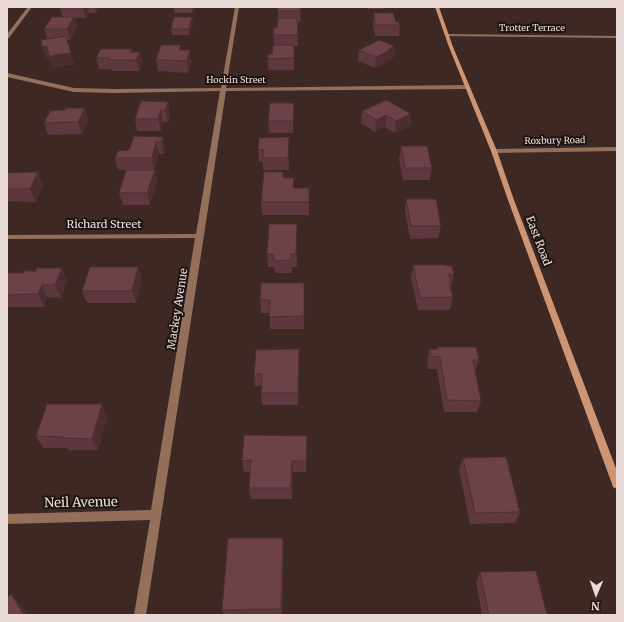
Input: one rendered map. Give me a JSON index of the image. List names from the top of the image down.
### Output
{
  "streets": {
    "street": [
      "Trotter Terrace",
      "Hockin Street",
      "Roxbury Road",
      "Richard Street",
      "East Road",
      "Mackey Avenue",
      "Neil Avenue"
    ]
  },
  "crossings": [
    ["Trotter Terrace", "East Road"],
    ["Hockin Street", "East Road"],
    ["Hockin Street", "Mackey Avenue"],
    ["Roxbury Road", "East Road"],
    ["Richard Street", "Mackey Avenue"],
    ["Mackey Avenue", "Neil Avenue"]
  ],
  "north": "bottom"
}
